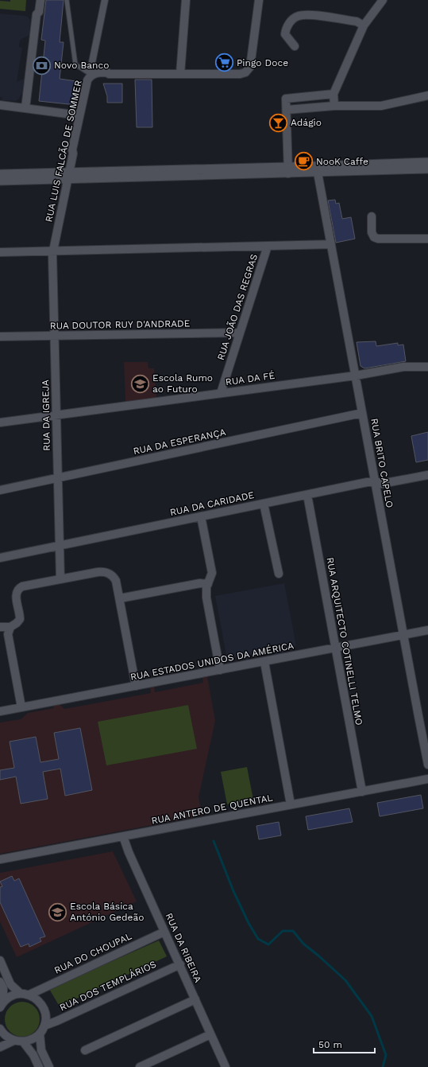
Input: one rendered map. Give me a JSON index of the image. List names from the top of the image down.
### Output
{
  "streets": {
    "street": [
      "RUA LUIS FALCÃO DE SOMMER",
      "RUA JOÃO DAS REGRAS",
      "RUA DOUTOR RUY D'ANDRADE",
      "RUA DA FÉ",
      "RUA DA IGREJA",
      "RUA DA ESPERANÇA",
      "RUA BRITO CAPELO",
      "RUA DA CARIDADE",
      "RUA ARQUITECTO COTINELLI TELMO",
      "RUA ESTADOS UNIDOS DA AMÉRICA",
      "RUA ANTERO DE QUENTAL",
      "RUA DA RIBEIRA",
      "RUA DO CHOUPAL",
      "RUA DOS TEMPLÁRIOS"
    ]
  },
  "crossings": [
    ["RUA LUIS FALCÃO DE SOMMER", "RUA DA IGREJA"],
    ["RUA JOÃO DAS REGRAS", "RUA DOUTOR RUY D'ANDRADE"],
    ["RUA JOÃO DAS REGRAS", "RUA DA FÉ"],
    ["RUA DOUTOR RUY D'ANDRADE", "RUA DA IGREJA"],
    ["RUA DA FÉ", "RUA DA IGREJA"],
    ["RUA DA FÉ", "RUA BRITO CAPELO"],
    ["RUA DA IGREJA", "RUA DA ESPERANÇA"],
    ["RUA DA IGREJA", "RUA DA CARIDADE"],
    ["RUA DA ESPERANÇA", "RUA BRITO CAPELO"],
    ["RUA BRITO CAPELO", "RUA DA CARIDADE"],
    ["RUA BRITO CAPELO", "RUA ESTADOS UNIDOS DA AMÉRICA"],
    ["RUA DA CARIDADE", "RUA ARQUITECTO COTINELLI TELMO"],
    ["RUA ARQUITECTO COTINELLI TELMO", "RUA ESTADOS UNIDOS DA AMÉRICA"],
    ["RUA ARQUITECTO COTINELLI TELMO", "RUA ANTERO DE QUENTAL"],
    ["RUA ANTERO DE QUENTAL", "RUA DA RIBEIRA"],
    ["RUA DA RIBEIRA", "RUA DO CHOUPAL"],
    ["RUA DA RIBEIRA", "RUA DOS TEMPLÁRIOS"]
  ],
  "places": {
    "supermarket": ["Pingo Doce"],
    "bank": ["Novo Banco"],
    "bar": ["Adágio"],
    "cafe": ["NooK Caffe"],
    "school or university": ["Escola Rumo ao Futuro", "Escola Básica António Gedeão"]
  },
  "scale_bar": "50 m"
}
